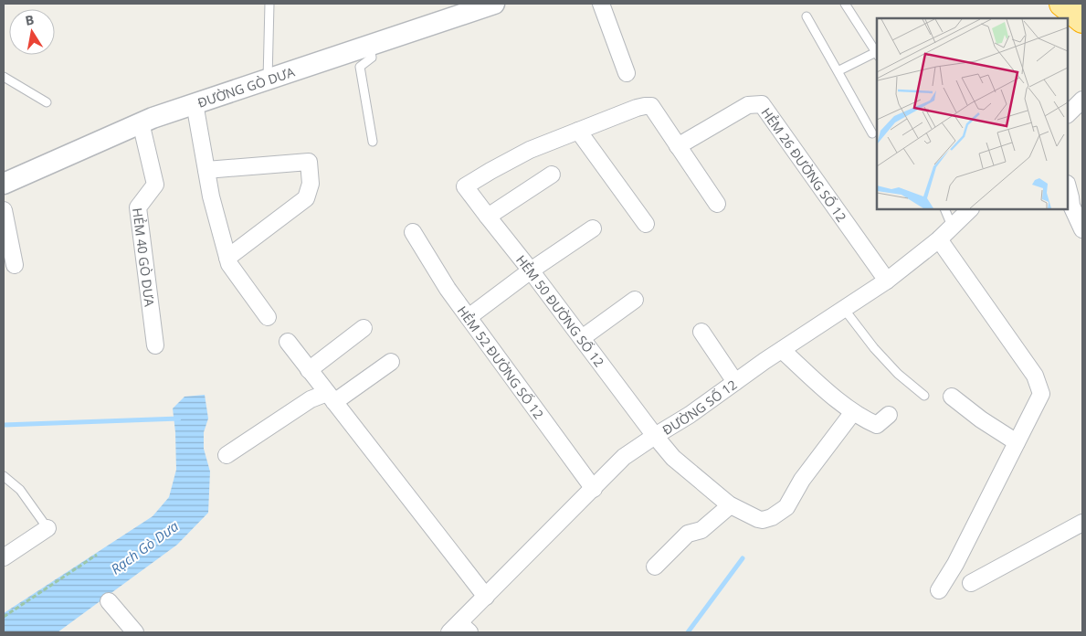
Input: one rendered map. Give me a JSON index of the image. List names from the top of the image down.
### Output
{
  "streets": {
    "street": [
      "ĐƯỜNG GÒ DƯA",
      "HẺM 26 ĐƯỜNG SỐ 12",
      "HẺM 40 GÒ DƯA",
      "HẺM 50 ĐƯỜNG SỐ 12",
      "HẺM 52 ĐƯỜNG SỐ 12",
      "ĐƯỜNG SỐ 12"
    ]
  },
  "crossings": [
    ["ĐƯỜNG GÒ DƯA", "HẺM 40 GÒ DƯA"],
    ["HẺM 26 ĐƯỜNG SỐ 12", "ĐƯỜNG SỐ 12"],
    ["HẺM 50 ĐƯỜNG SỐ 12", "ĐƯỜNG SỐ 12"],
    ["HẺM 52 ĐƯỜNG SỐ 12", "ĐƯỜNG SỐ 12"]
  ],
  "water": ["Rạch Gò Dưa"],
  "north": "top"
}
